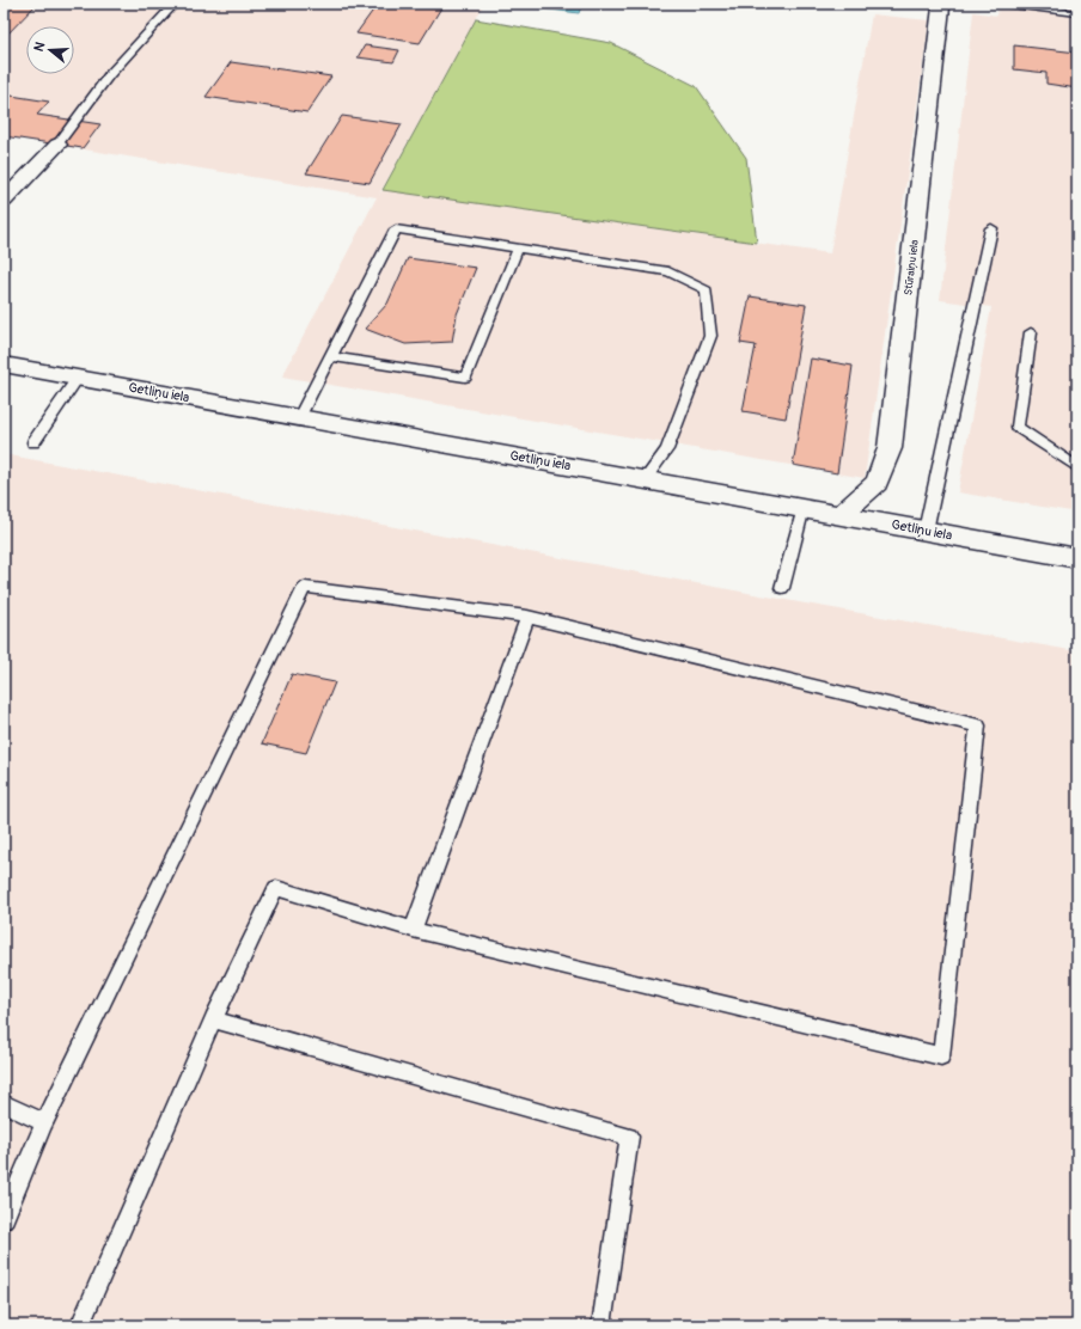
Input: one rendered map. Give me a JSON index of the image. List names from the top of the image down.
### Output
{
  "streets": {
    "street": ["Stūraiņu iela", "Getliņu iela"]
  },
  "crossings": [
    ["Stūraiņu iela", "Getliņu iela"]
  ],
  "north": "left"
}
